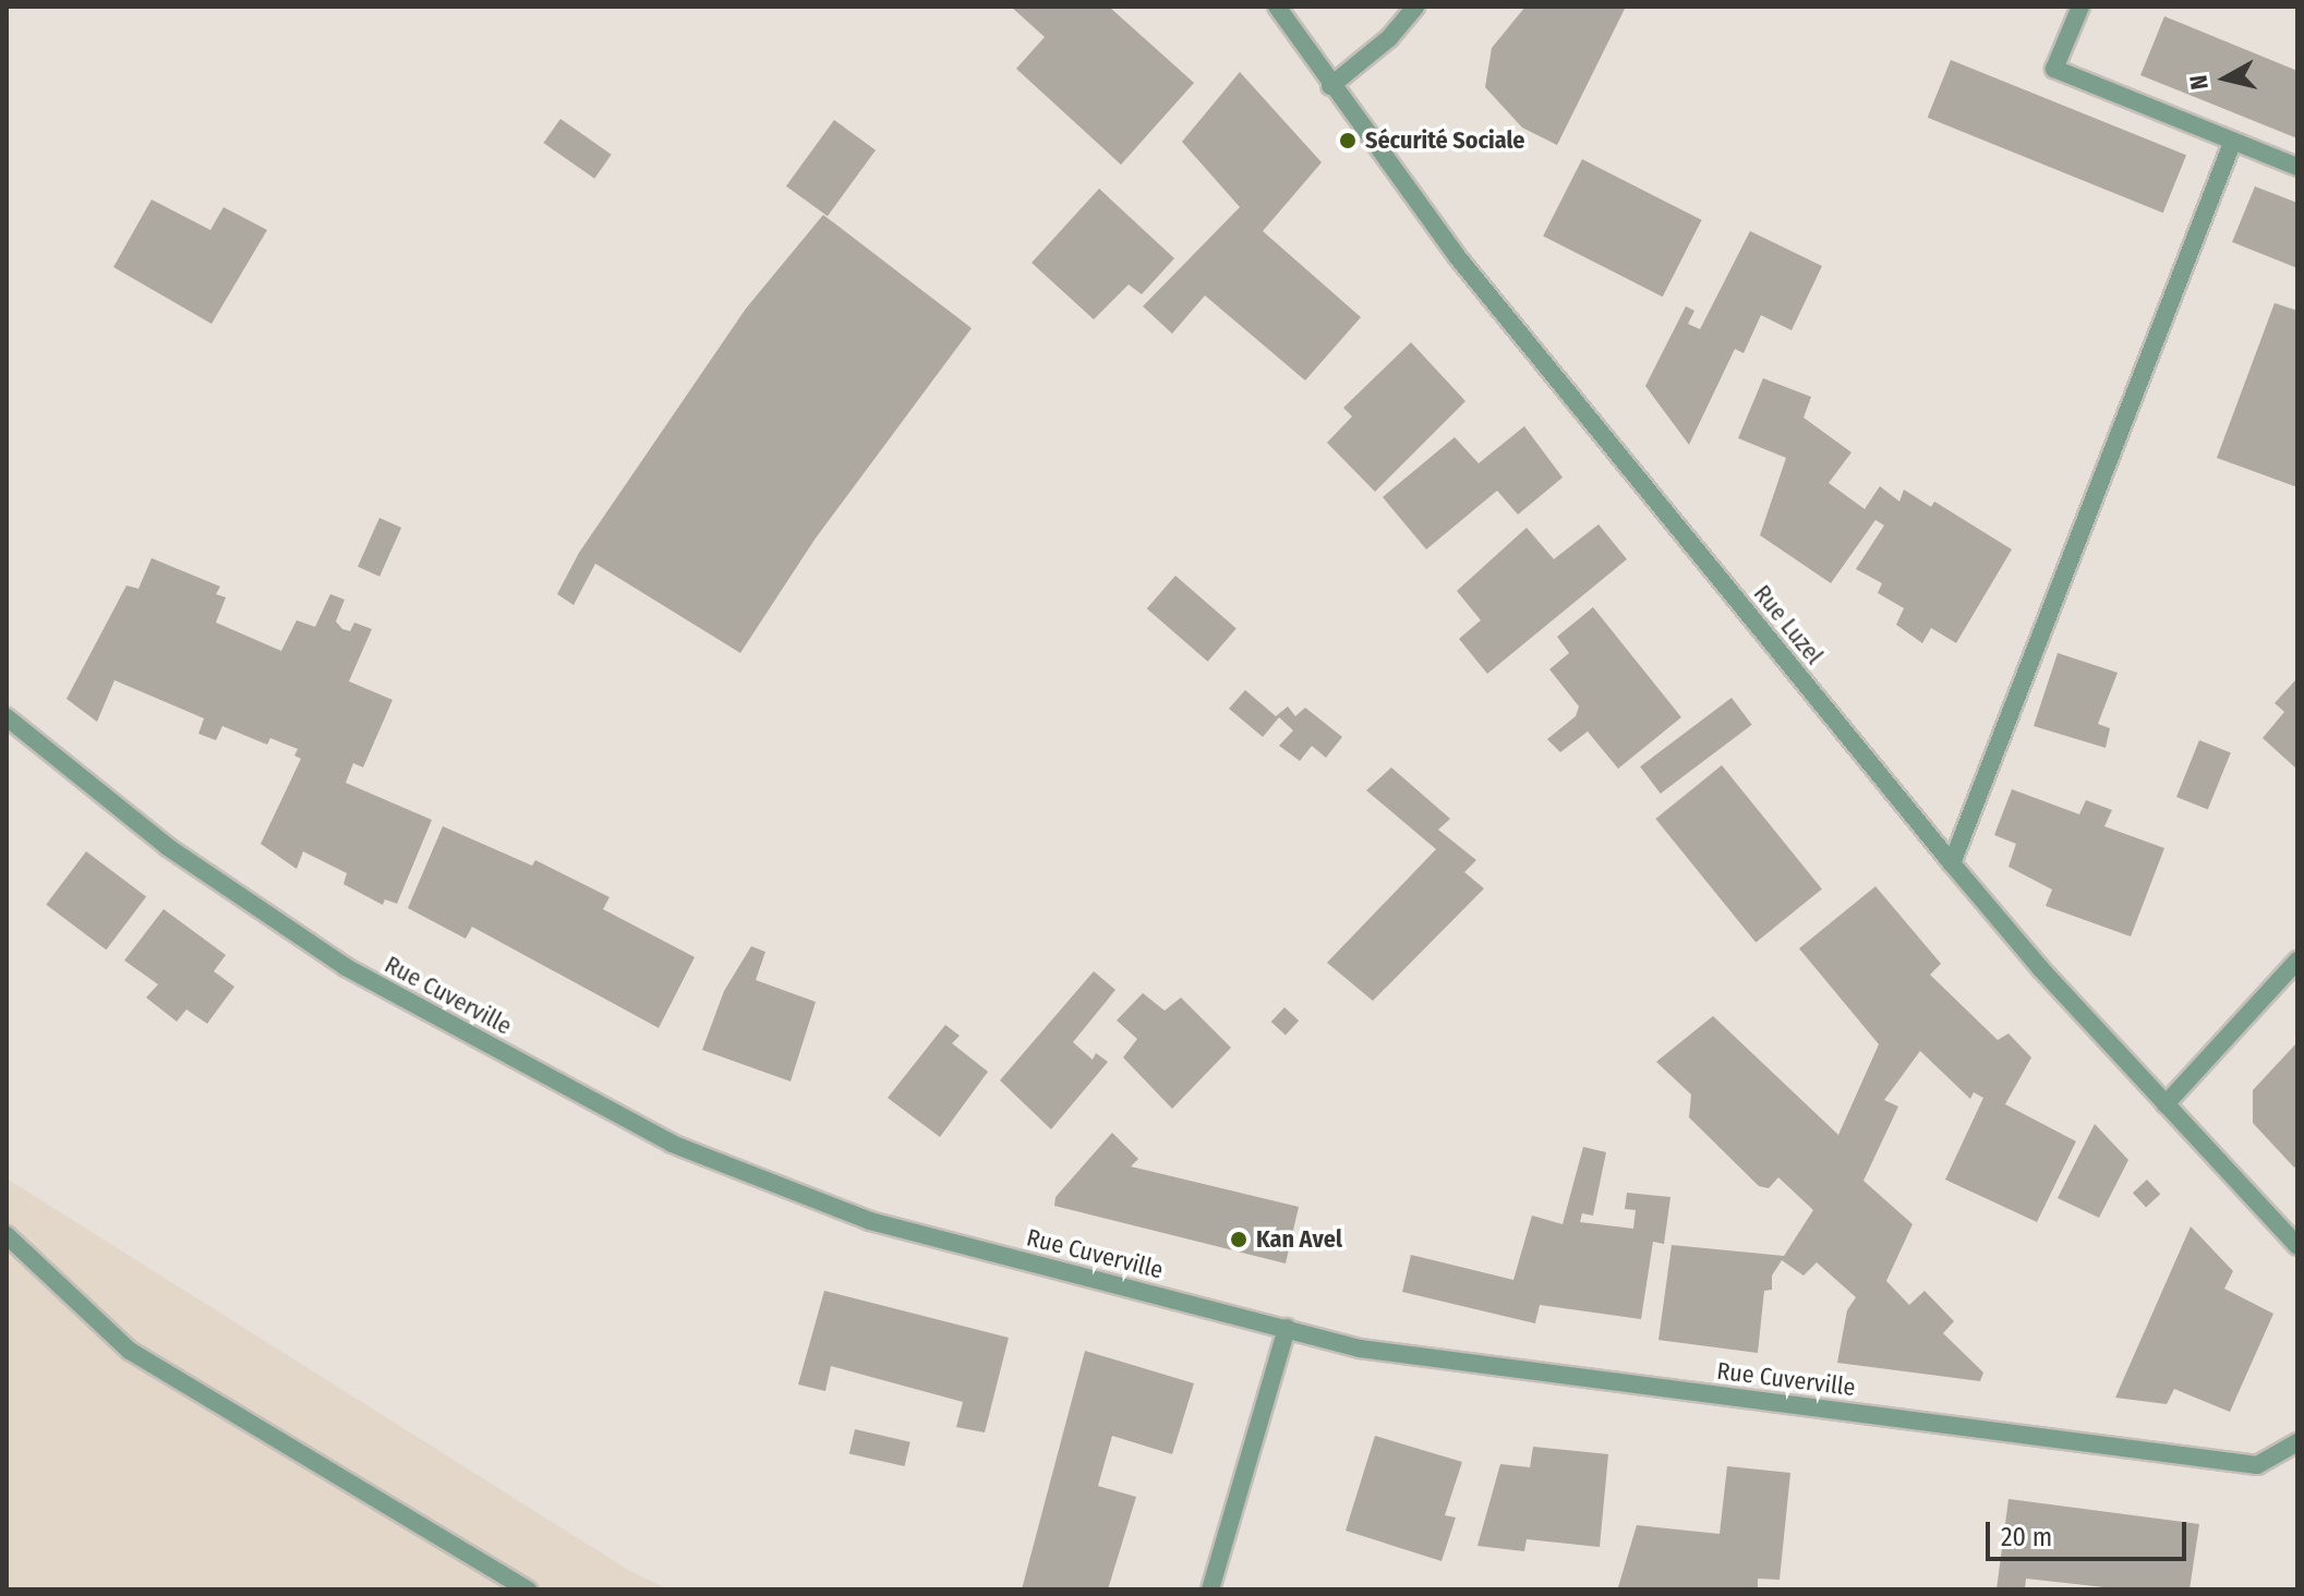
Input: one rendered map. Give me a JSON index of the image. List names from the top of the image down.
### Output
{
  "streets": {
    "street": ["Rue Luzel", "Rue Cuverville"]
  },
  "places": ["Sécurité Sociale", "Kan Avel"],
  "scale_bar": "20 m",
  "north": "left"
}
